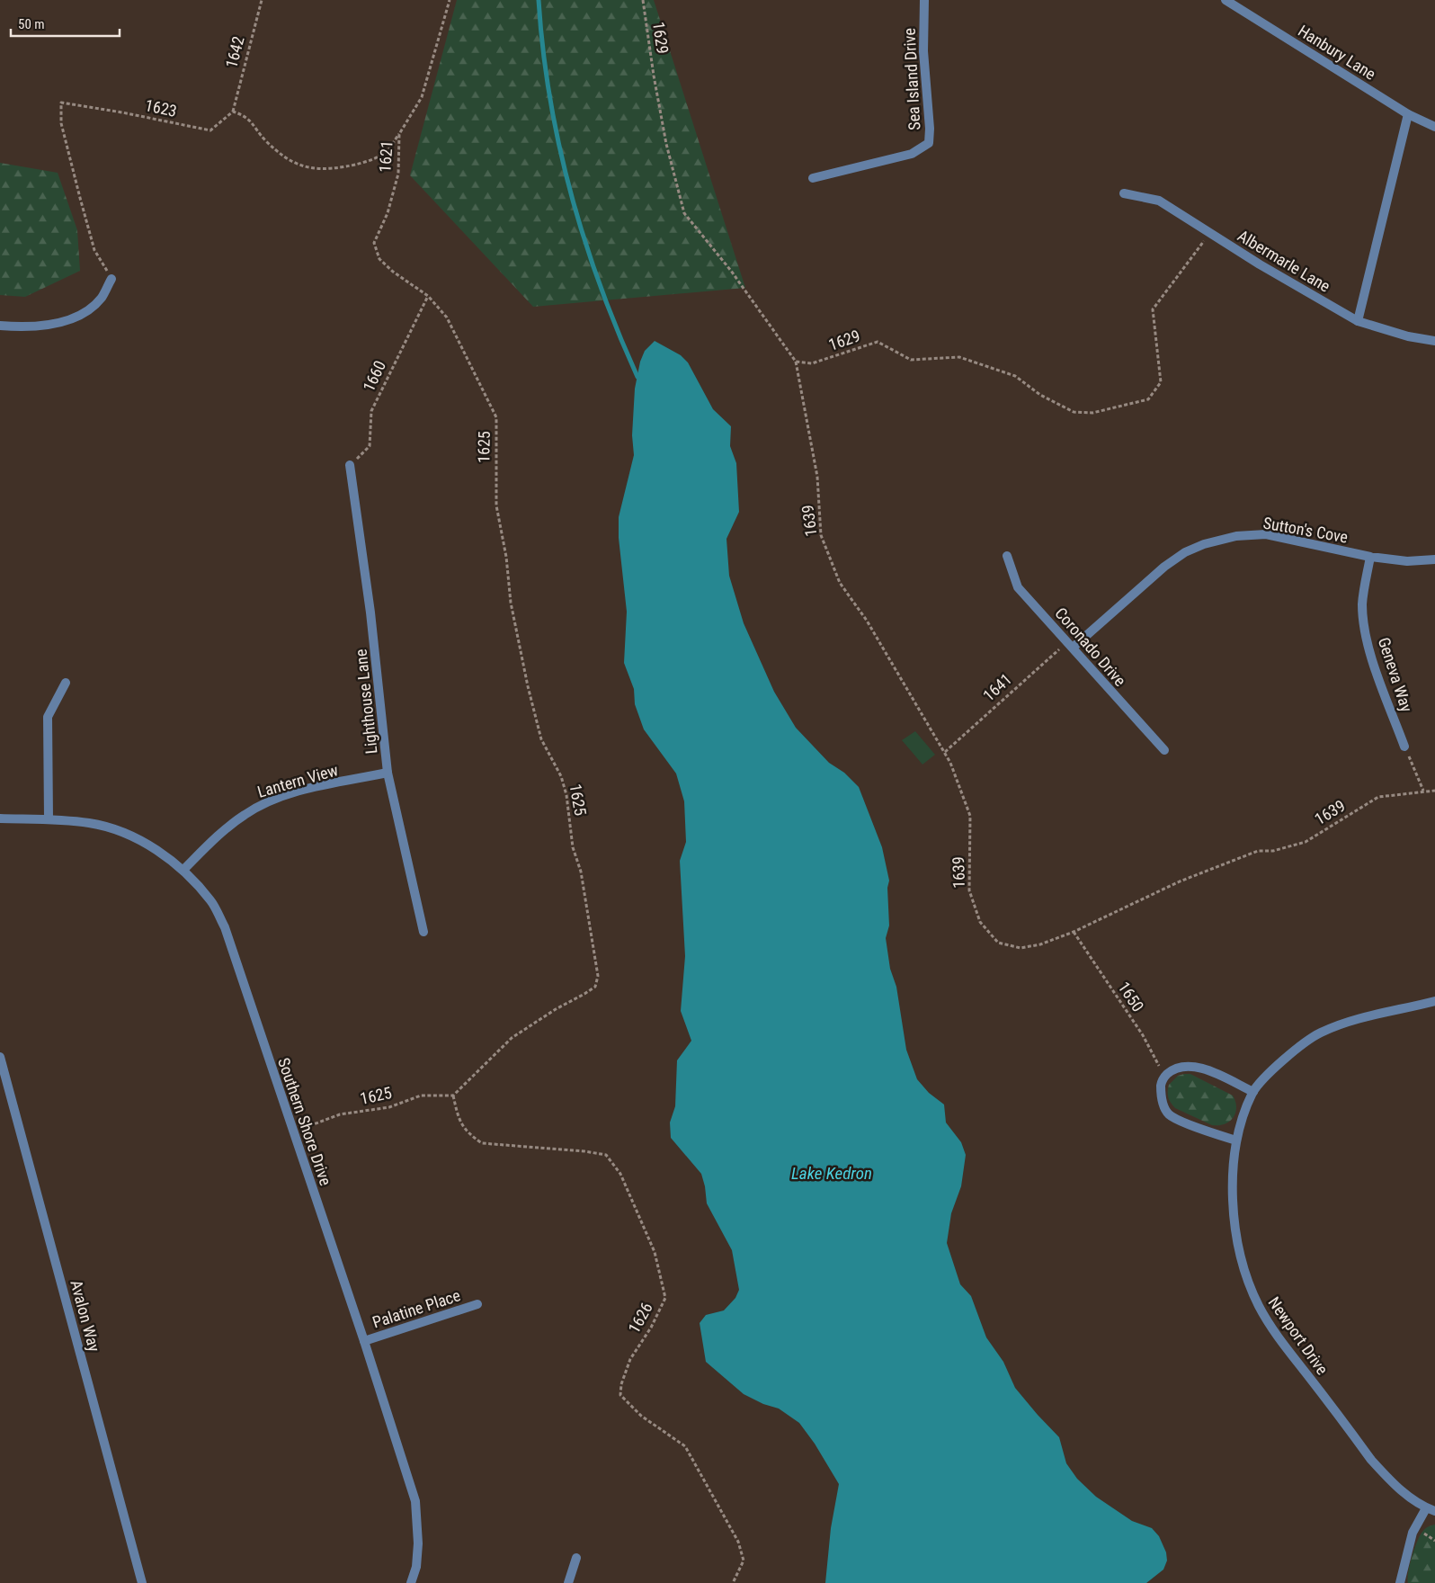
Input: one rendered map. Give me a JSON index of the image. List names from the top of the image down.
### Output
{
  "streets": {
    "street": [
      "Hanbury Lane",
      "Sea Island Drive",
      "Albermarle Lane",
      "Sutton's Cove",
      "Coronado Drive",
      "Geneva Way",
      "Lighthouse Lane",
      "Lantern View",
      "Southern Shore Drive",
      "Palatine Place",
      "Avalon Way",
      "Newport Drive"
    ],
    "path": [
      "1629",
      "1642",
      "1623",
      "1621",
      "1660",
      "1625",
      "1639",
      "1641",
      "1650",
      "1626"
    ]
  },
  "crossings": [
    ["1629", "Albermarle Lane"],
    ["1629", "1639"],
    ["1642", "1623"],
    ["1621", "1660"],
    ["1621", "1625"],
    ["1660", "1625"],
    ["1660", "Lighthouse Lane"],
    ["1625", "Southern Shore Drive"],
    ["1625", "1626"],
    ["1639", "1641"],
    ["1639", "1650"],
    ["Sutton's Cove", "Coronado Drive"],
    ["Sutton's Cove", "Geneva Way"],
    ["Sutton's Cove", "1641"],
    ["Coronado Drive", "1641"],
    ["Lighthouse Lane", "Lantern View"],
    ["Lantern View", "Southern Shore Drive"],
    ["Southern Shore Drive", "Palatine Place"]
  ],
  "water": ["Lake Kedron"],
  "scale_bar": "50 m"
}
